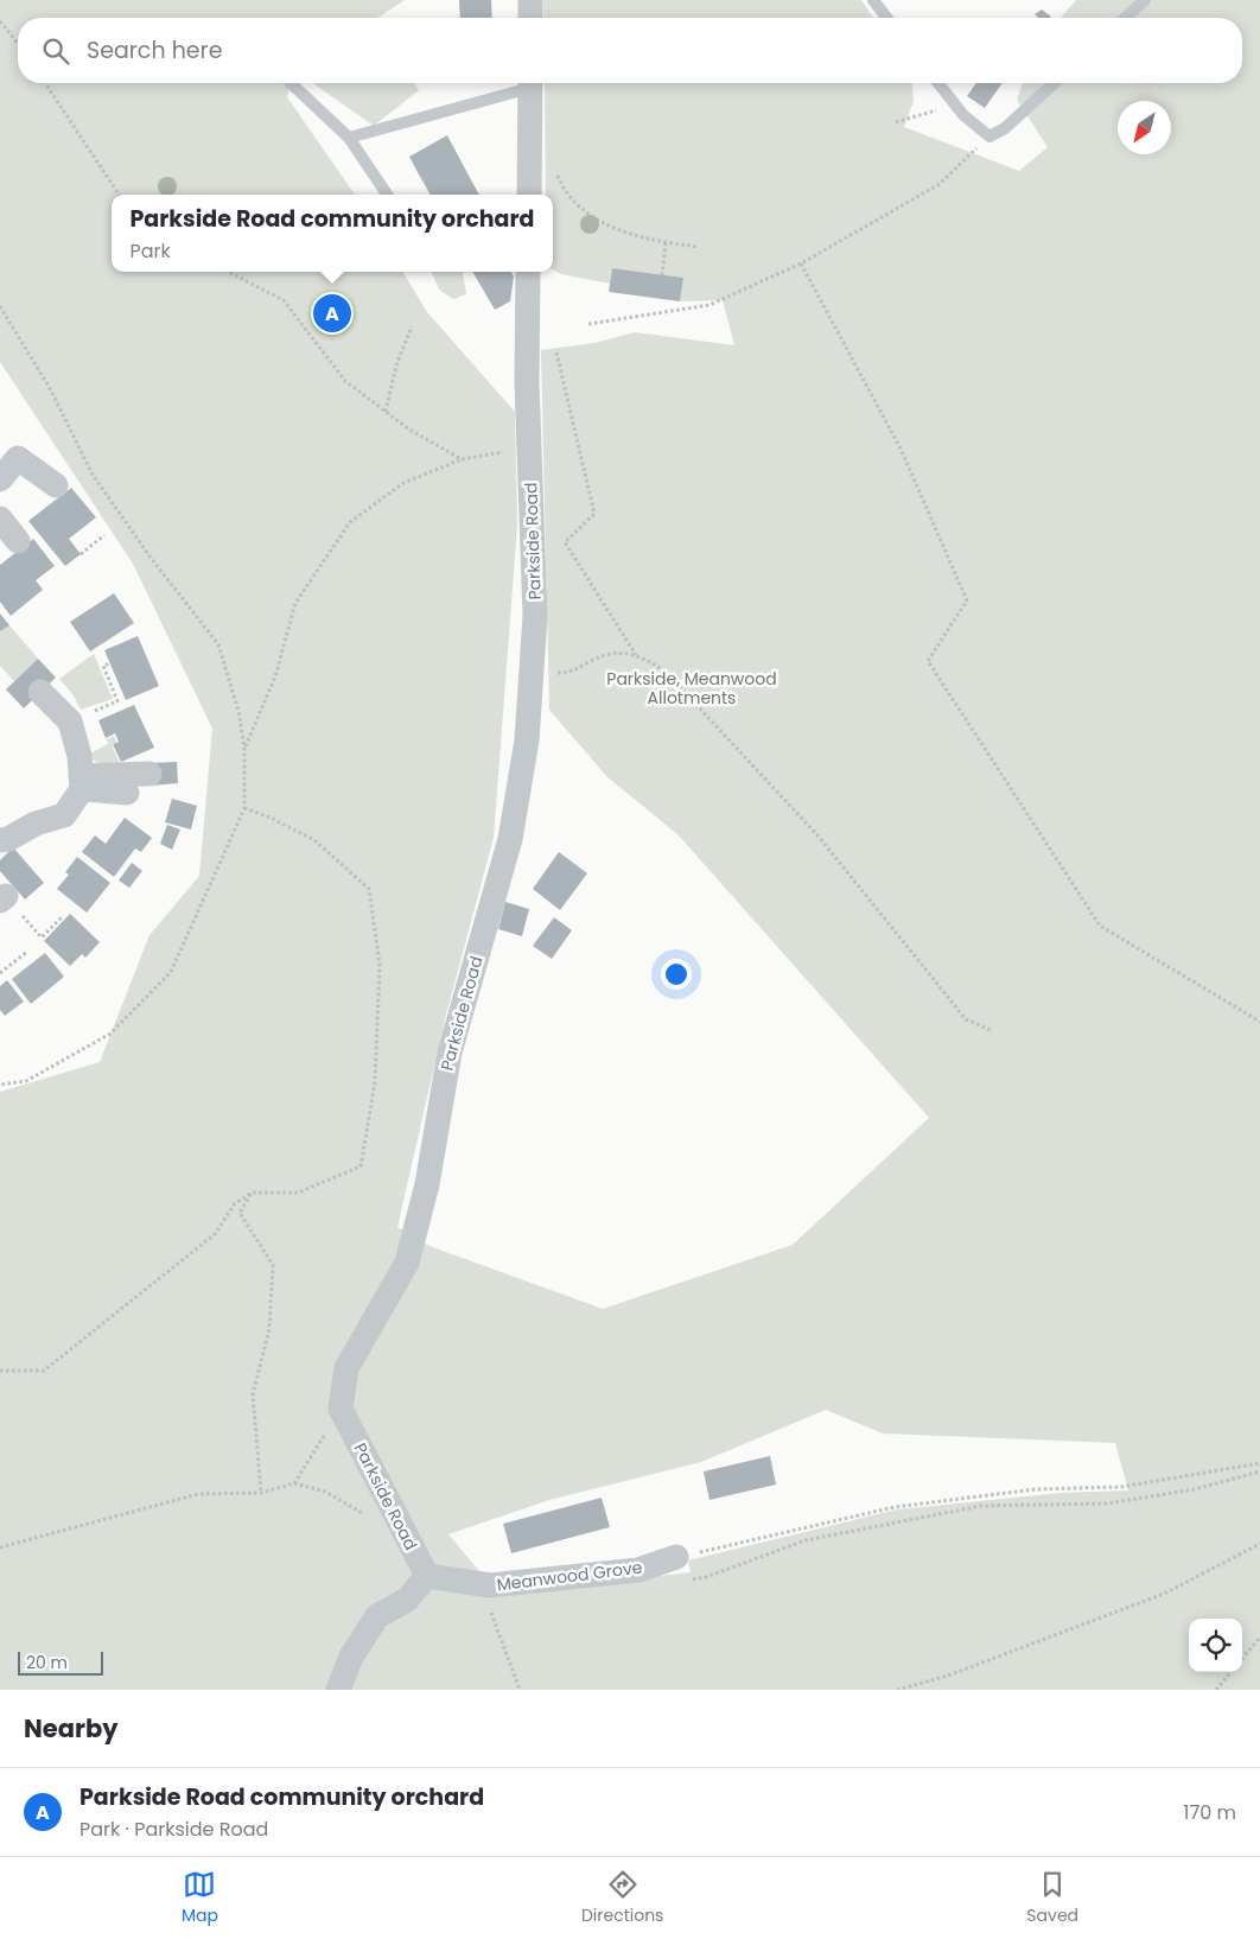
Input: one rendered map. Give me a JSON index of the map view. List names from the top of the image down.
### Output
{
  "streets": {
    "street": ["Parkside Road", "Meanwood Grove"]
  },
  "crossings": [
    ["Parkside Road", "Meanwood Grove"]
  ],
  "parks": ["Parkside, Meanwood Allotments"],
  "scale_bar": "20 m",
  "north": "bottom left",
  "page": {
    "search": "Search here",
    "popup": ["Parkside Road community orchard", "Park"],
    "pins": "A",
    "scale": "20 m",
    "heading": "Nearby",
    "list": [
      {
        "mark": "A",
        "name": "Parkside Road community orchard",
        "note": "Park · Parkside Road",
        "value": "170 m"
      }
    ],
    "nav": ["Map", "Directions", "Saved"]
  }
}
